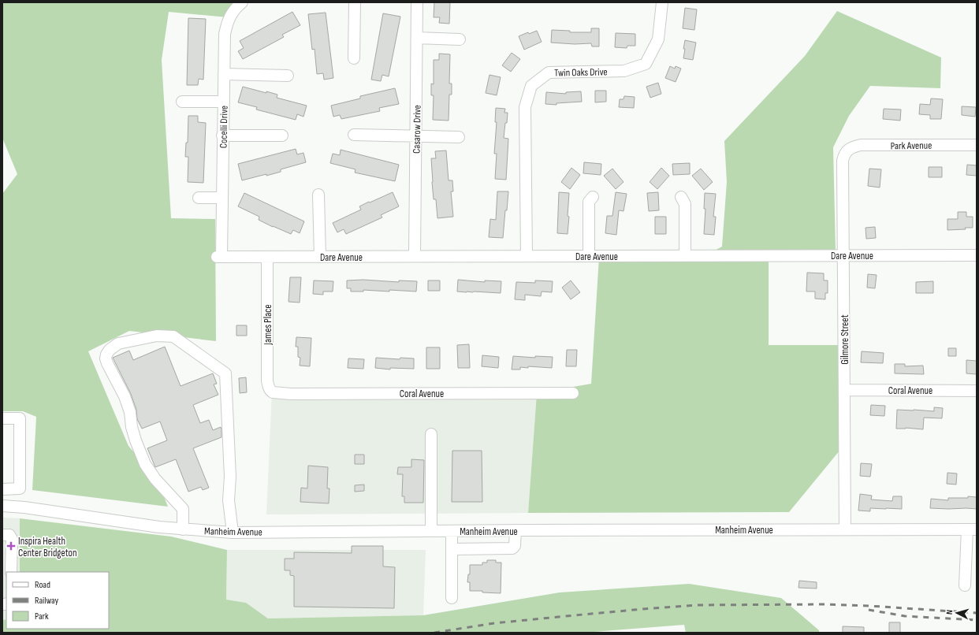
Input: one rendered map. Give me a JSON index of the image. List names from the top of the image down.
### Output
{
  "streets": {
    "street": [
      "Twin Oaks Drive",
      "Cocelli Drive",
      "Casarow Drive",
      "Park Avenue",
      "Dare Avenue",
      "James Place",
      "Gilmore Street",
      "Coral Avenue",
      "Manheim Avenue"
    ]
  },
  "crossings": [
    ["Twin Oaks Drive", "Dare Avenue"],
    ["Cocelli Drive", "Dare Avenue"],
    ["Casarow Drive", "Dare Avenue"],
    ["Park Avenue", "Gilmore Street"],
    ["Dare Avenue", "James Place"],
    ["Dare Avenue", "Gilmore Street"],
    ["James Place", "Coral Avenue"],
    ["Gilmore Street", "Coral Avenue"],
    ["Gilmore Street", "Manheim Avenue"]
  ],
  "places": {
    "health": ["Inspira Health Center Bridgeton"]
  },
  "legend": ["Road", "Railway", "Park"],
  "north": "left"
}
